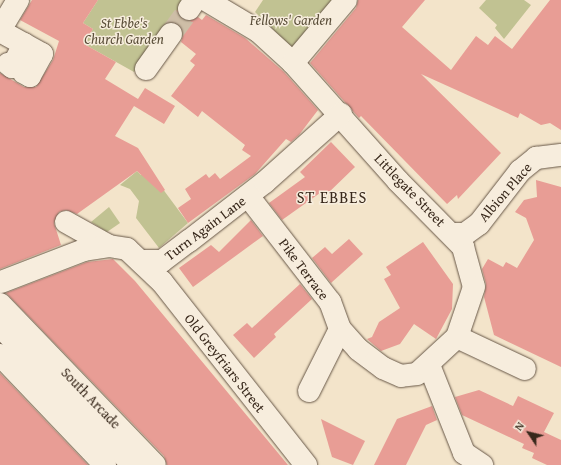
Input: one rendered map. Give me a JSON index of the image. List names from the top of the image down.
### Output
{
  "streets": {
    "street": [
      "Littlegate Street",
      "Albion Place",
      "Turn Again Lane",
      "Pike Terrace",
      "Old Greyfriars Street",
      "South Arcade"
    ]
  },
  "crossings": [
    ["Littlegate Street", "Albion Place"],
    ["Littlegate Street", "Turn Again Lane"],
    ["Turn Again Lane", "Pike Terrace"],
    ["Turn Again Lane", "Old Greyfriars Street"]
  ],
  "districts": ["ST EBBES"],
  "parks": ["Fellows' Garden", "St Ebbe's Church Garden"],
  "north": "top left"
}
